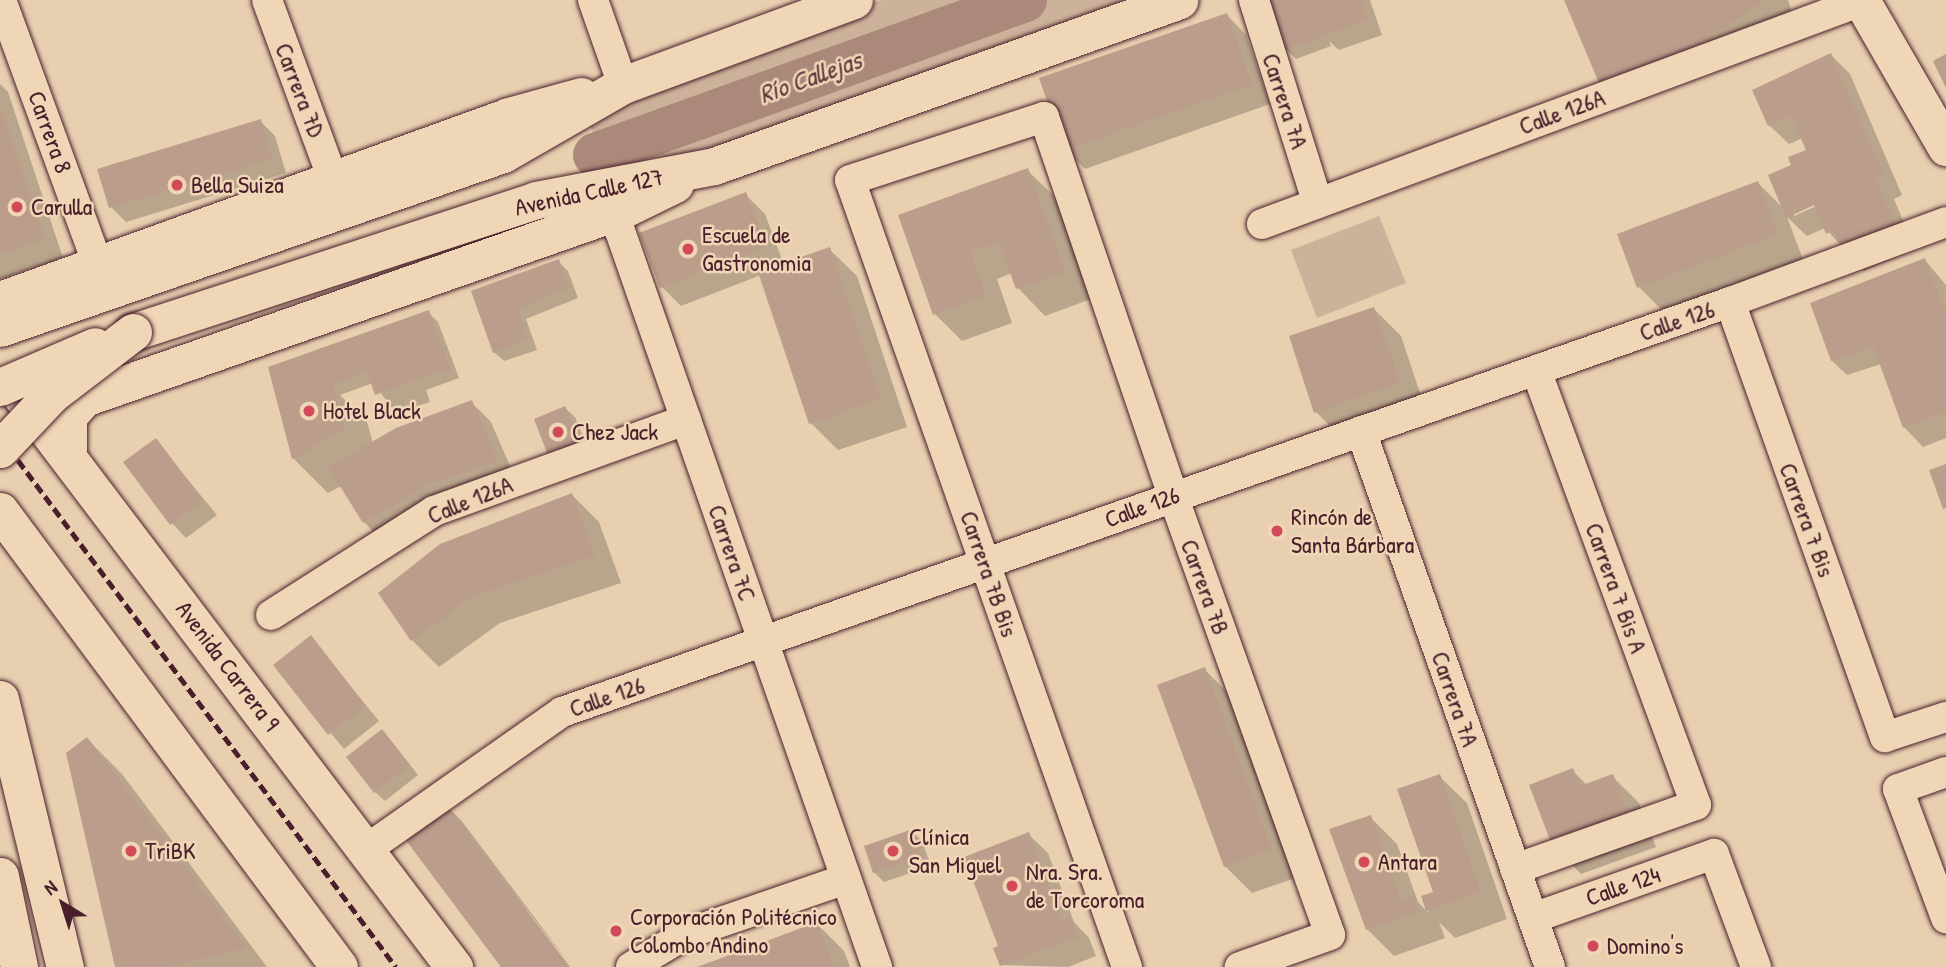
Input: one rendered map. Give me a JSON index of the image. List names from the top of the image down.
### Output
{
  "streets": {
    "main road": ["Avenida Calle 127", "Avenida Carrera 9"],
    "street": [
      "Carrera 7D",
      "Carrera 7A",
      "Calle 126A",
      "Carrera 8",
      "Calle 126",
      "Carrera 7 Bis",
      "Carrera 7C",
      "Carrera 7B Bis",
      "Carrera 7B",
      "Carrera 7 Bis A",
      "Calle 124"
    ]
  },
  "crossings": [
    ["Carrera 7A", "Calle 126A"],
    ["Carrera 7A", "Calle 126"],
    ["Carrera 7A", "Carrera 7 Bis A"],
    ["Carrera 7A", "Calle 124"],
    ["Calle 126A", "Carrera 7C"],
    ["Calle 126", "Carrera 7 Bis"],
    ["Calle 126", "Carrera 7C"],
    ["Calle 126", "Carrera 7B Bis"],
    ["Calle 126", "Carrera 7B"],
    ["Calle 126", "Carrera 7 Bis A"],
    ["Calle 126", "Avenida Carrera 9"],
    ["Carrera 7B Bis", "Carrera 7B"]
  ],
  "water": ["Río Callejas"],
  "places": [
    "Bella Suiza",
    "Carulla",
    "Escuela de Gastronomia",
    "Hotel Black",
    "Chez Jack",
    "Rincón de Santa Bárbara",
    "TriBK",
    "Clínica San Miguel",
    "Antara",
    "Nra. Sra. de Torcoroma",
    "Corporación Politécnico Colombo Andino",
    "Domino's"
  ],
  "north": "top left"
}
